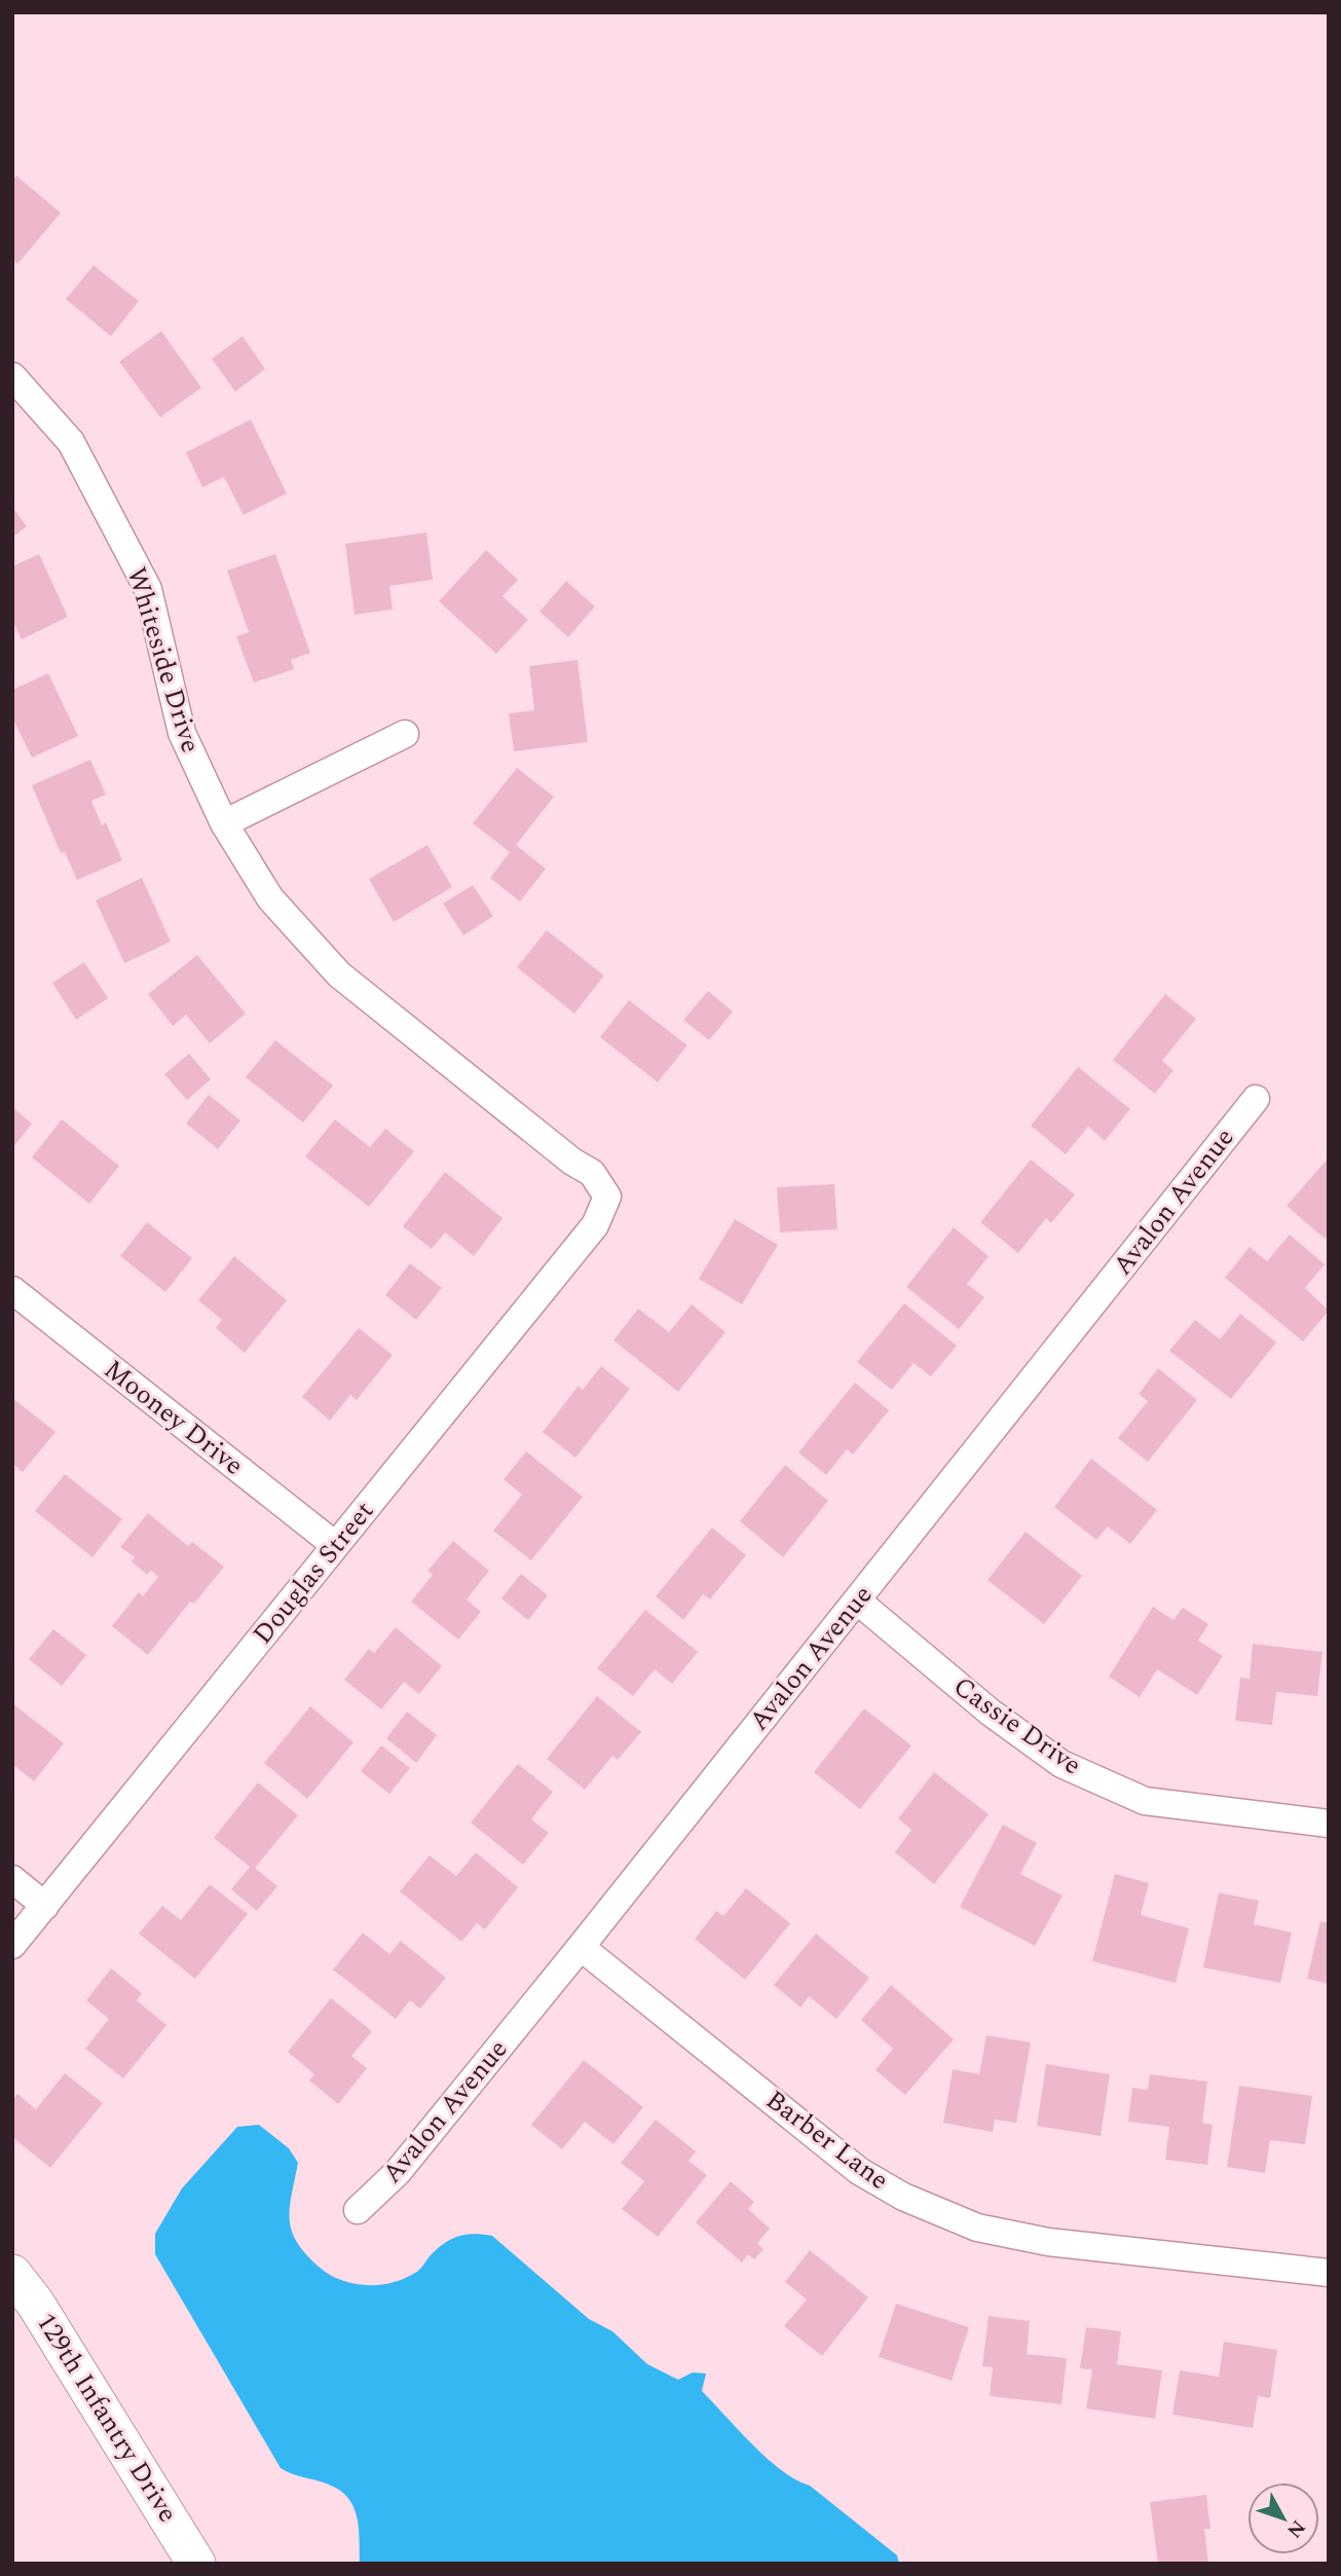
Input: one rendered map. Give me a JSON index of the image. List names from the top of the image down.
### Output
{
  "streets": {
    "street": [
      "Whiteside Drive",
      "Avalon Avenue",
      "Mooney Drive",
      "Douglas Street",
      "Cassie Drive",
      "Barber Lane",
      "129th Infantry Drive"
    ]
  },
  "crossings": [
    ["Whiteside Drive", "Douglas Street"],
    ["Avalon Avenue", "Cassie Drive"],
    ["Avalon Avenue", "Barber Lane"],
    ["Mooney Drive", "Douglas Street"]
  ],
  "north": "bottom right"
}
